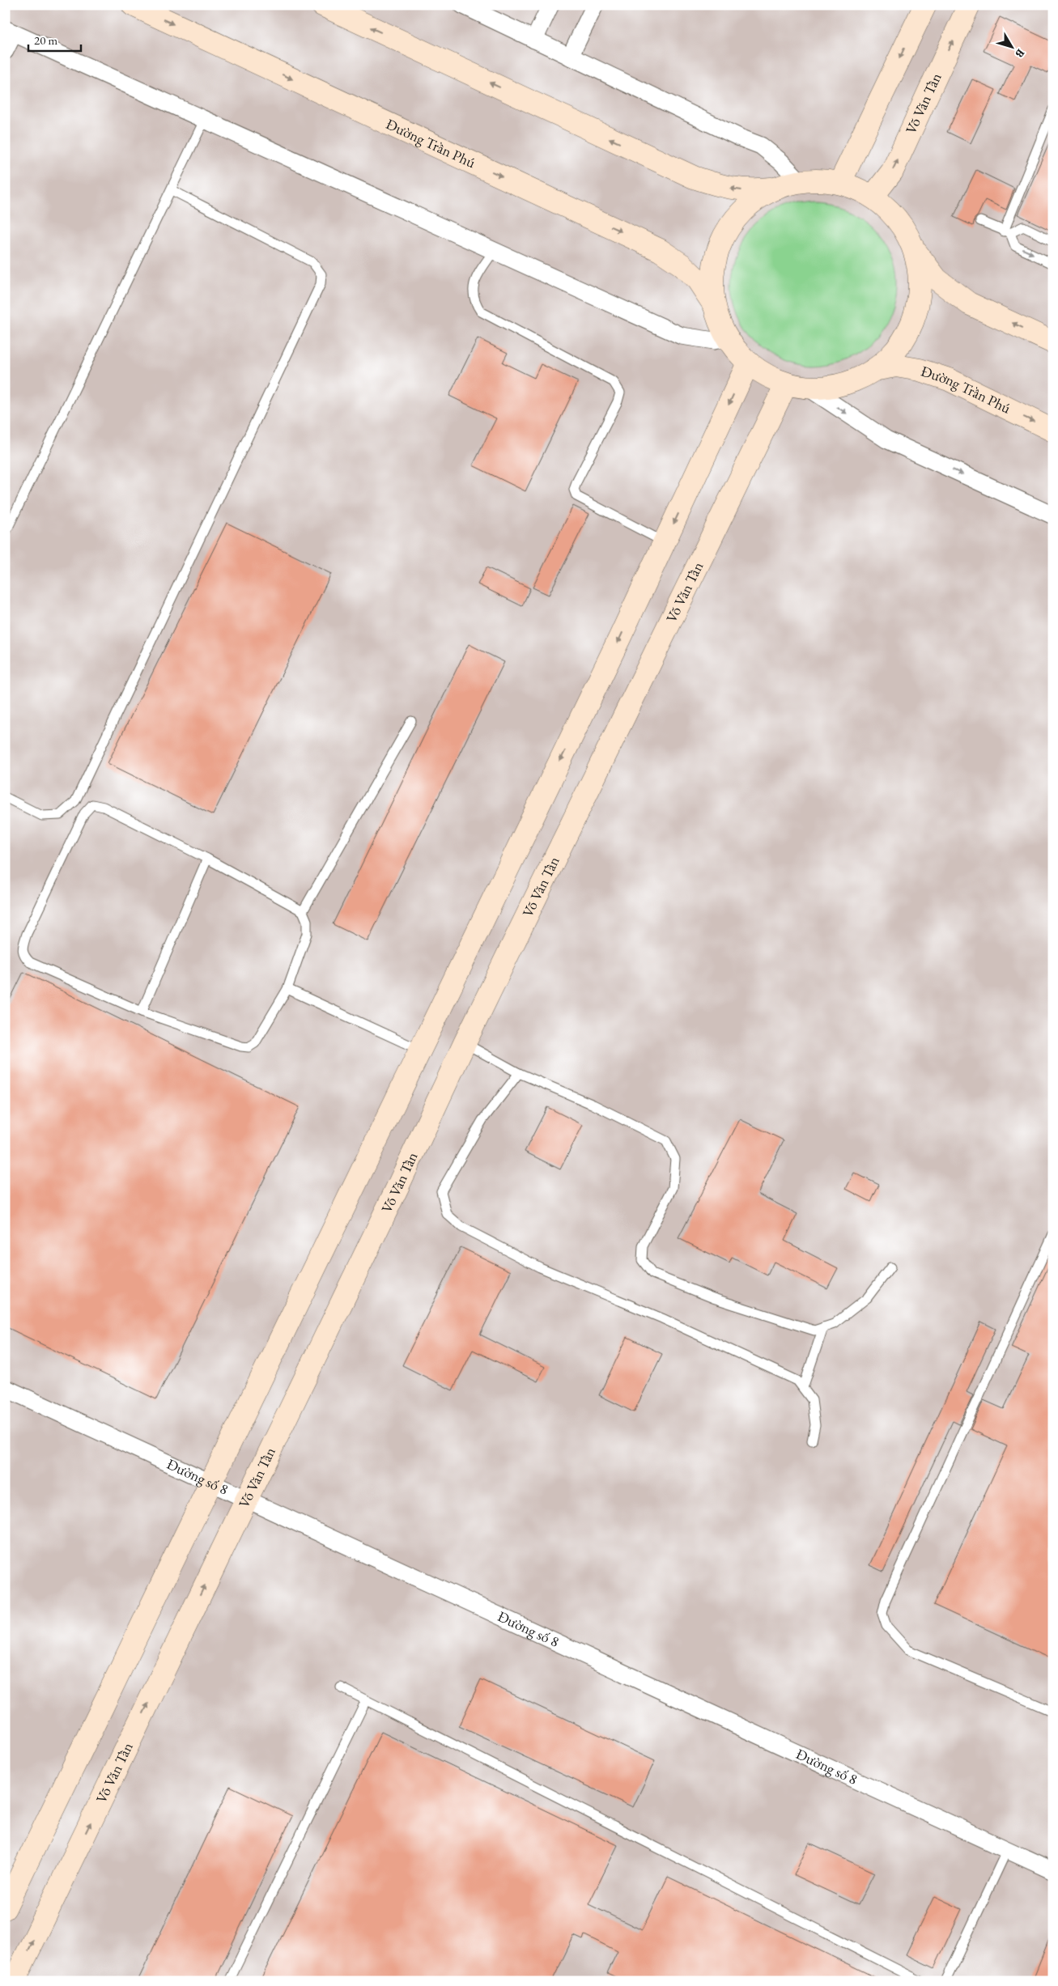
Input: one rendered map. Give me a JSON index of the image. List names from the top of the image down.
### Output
{
  "streets": {
    "street": ["Võ Văn Tần", "Đường Trần Phú", "Đường số 8"]
  },
  "crossings": [
    ["Võ Văn Tần", "Đường số 8"]
  ],
  "scale_bar": "20 m",
  "north": "bottom right"
}
